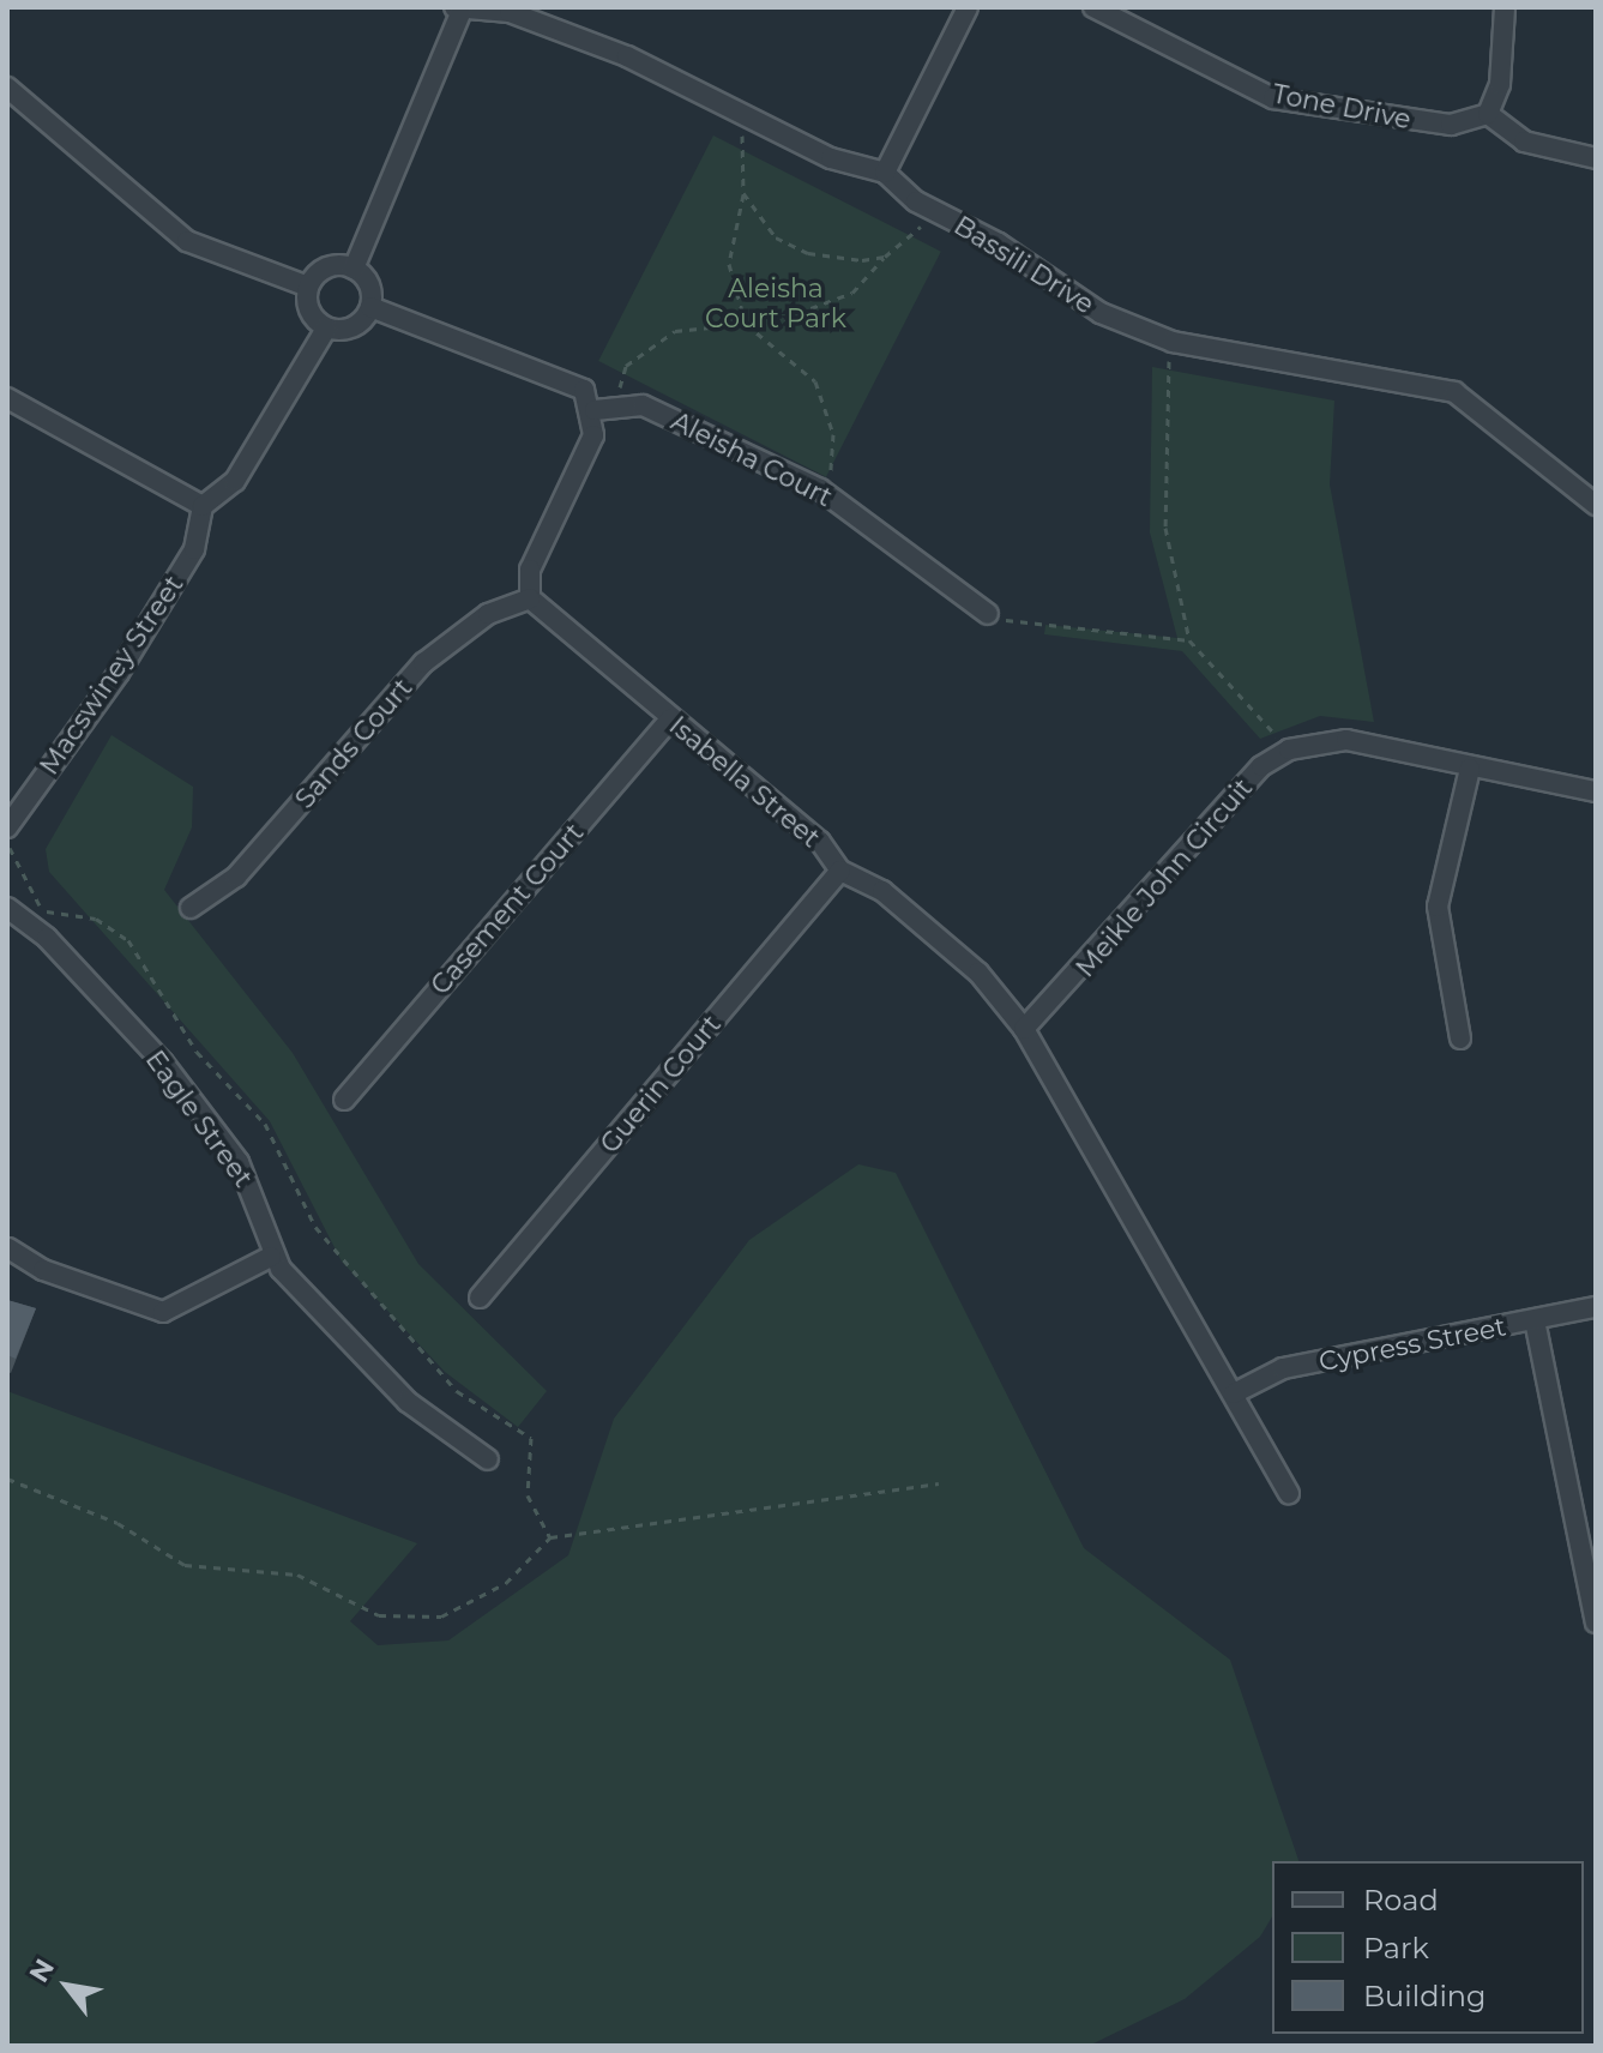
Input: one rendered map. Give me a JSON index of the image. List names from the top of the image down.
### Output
{
  "streets": {
    "street": [
      "Tone Drive",
      "Bassili Drive",
      "Aleisha Court",
      "Macswiney Street",
      "Sands Court",
      "Isabella Street",
      "Meikle John Circuit",
      "Casement Court",
      "Guerin Court",
      "Eagle Street",
      "Cypress Street"
    ]
  },
  "crossings": [
    ["Sands Court", "Isabella Street"],
    ["Isabella Street", "Meikle John Circuit"],
    ["Isabella Street", "Casement Court"],
    ["Isabella Street", "Guerin Court"],
    ["Isabella Street", "Cypress Street"]
  ],
  "parks": ["Aleisha Court Park"],
  "legend": ["Road", "Park", "Building"],
  "north": "top left"
}
